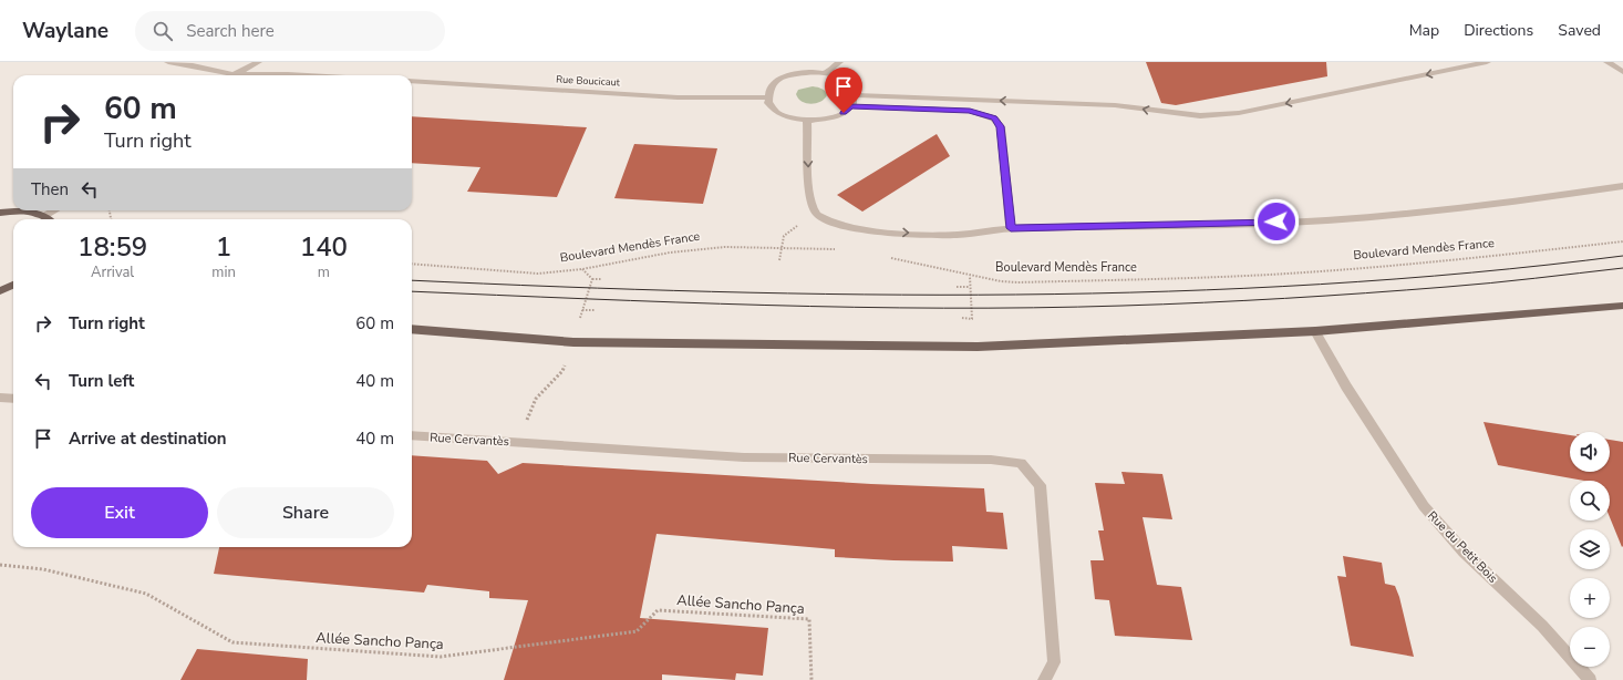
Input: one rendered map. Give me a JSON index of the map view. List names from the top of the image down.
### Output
{
  "streets": {
    "street": ["Rue Boucicaut", "Rue Cervantès", "Rue du Petit Bois"],
    "path": ["Boulevard Mendès France", "Allée Sancho Pança"]
  },
  "page": {
    "header": "Waylane",
    "search": "Search here",
    "nav": ["Map", "Directions", "Saved"],
    "turn": ["60 m", "Turn right"],
    "then": "Then",
    "eta": [
      "18:59",
      "Arrival",
      "1",
      "min",
      "140",
      "m"
    ],
    "list": [
      {
        "name": "Turn right",
        "value": "60 m"
      },
      {
        "name": "Turn left",
        "value": "40 m"
      },
      {
        "name": "Arrive at destination",
        "value": "40 m"
      }
    ],
    "map_buttons": ["+", "−"],
    "buttons": ["Exit", "Share"]
  }
}
